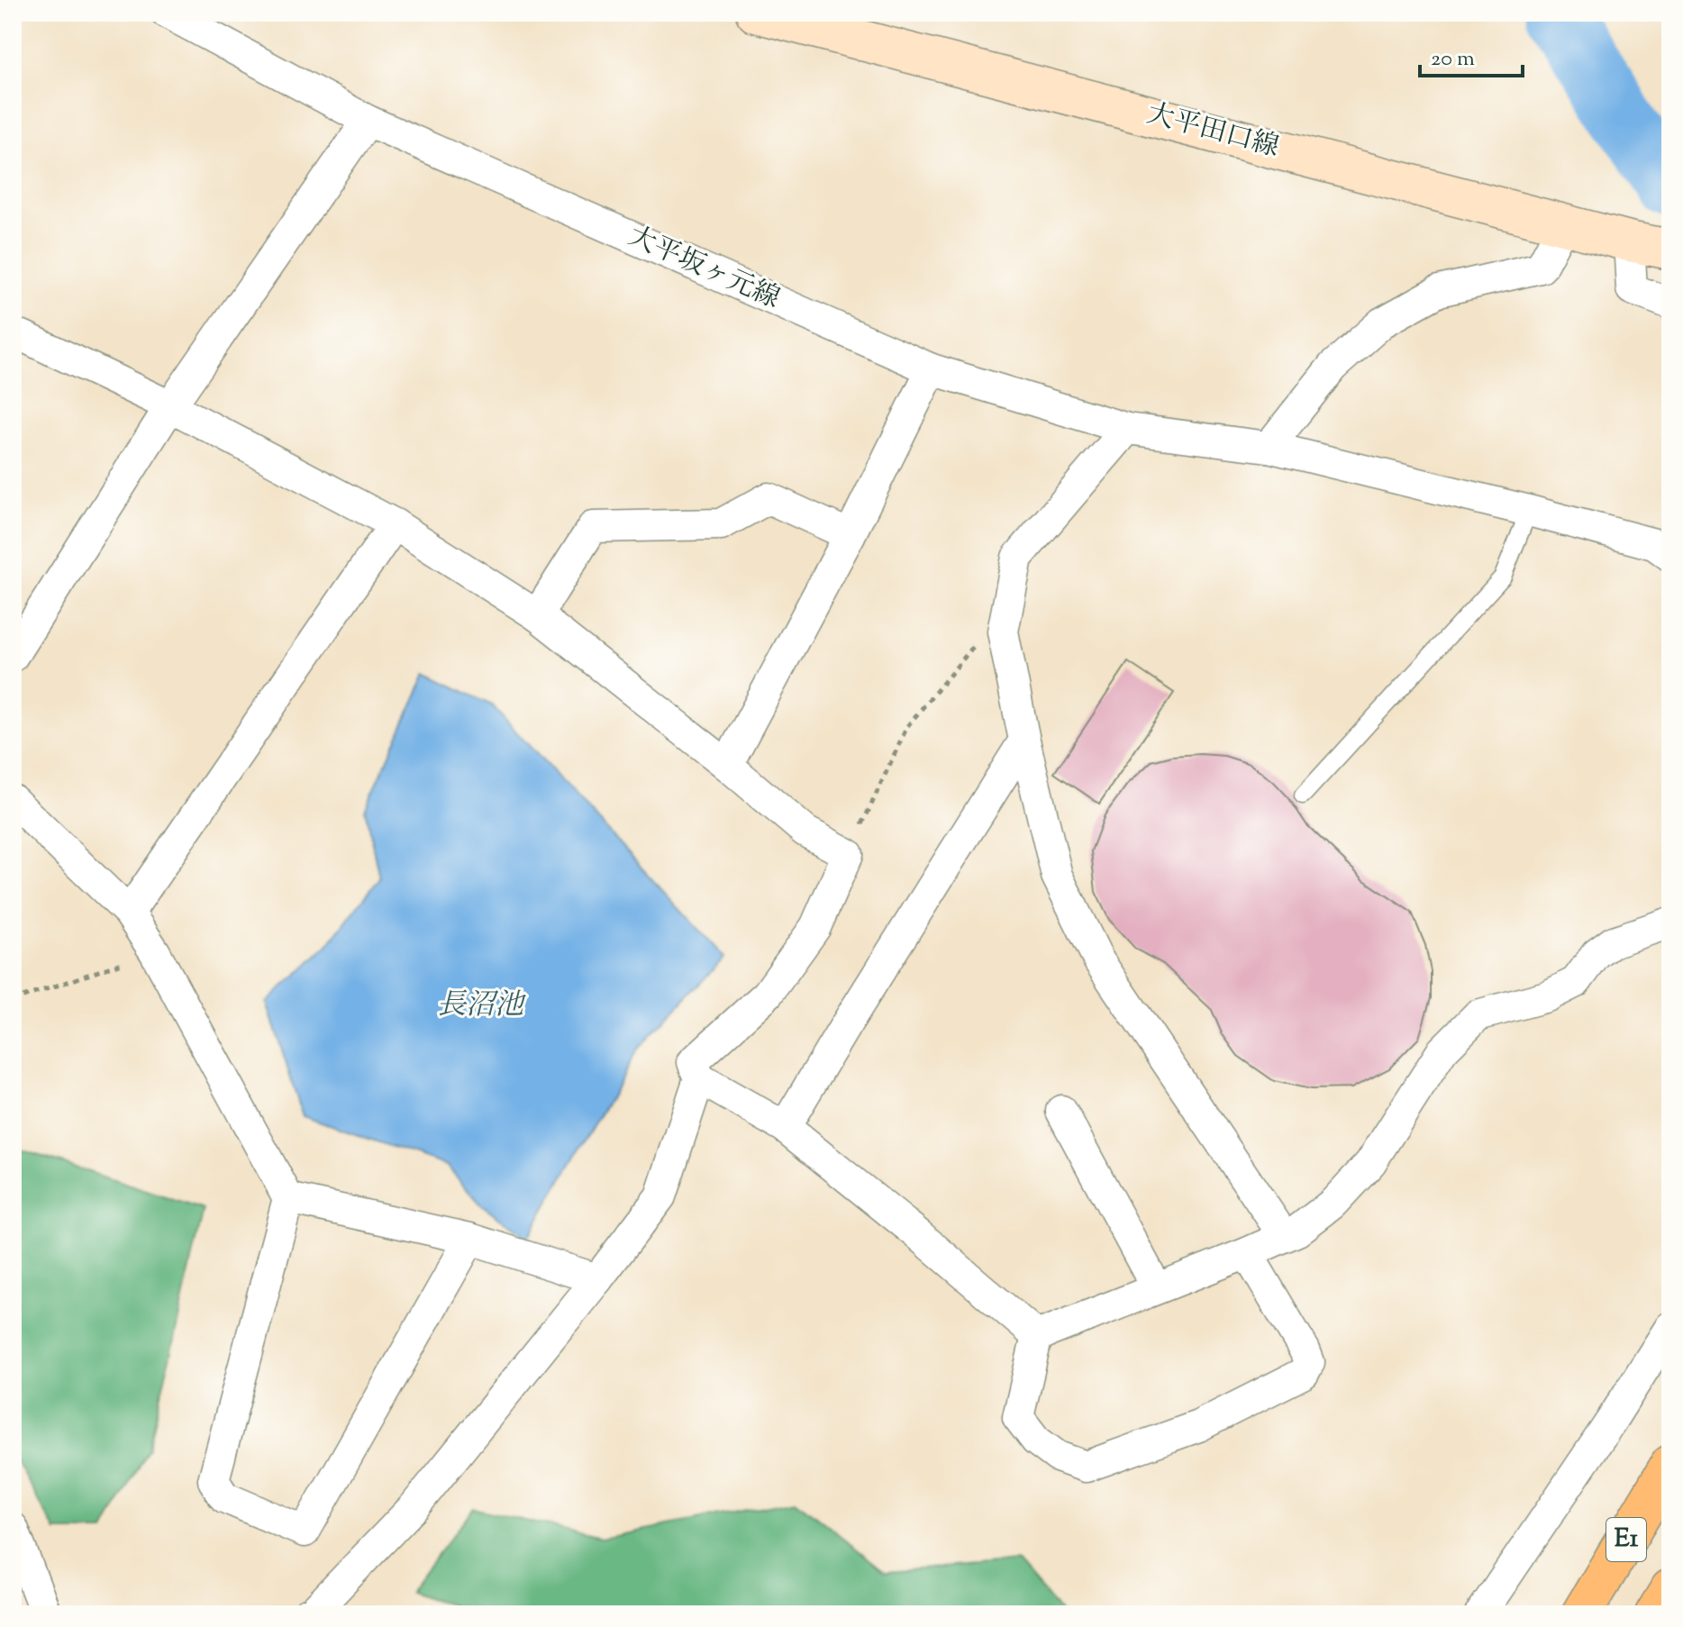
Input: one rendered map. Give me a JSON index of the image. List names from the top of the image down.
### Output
{
  "streets": {
    "highway": ["E1"],
    "street": ["大平田口線", "大平坂ヶ元線"]
  },
  "water": ["長沼池"],
  "scale_bar": "20 m"
}
